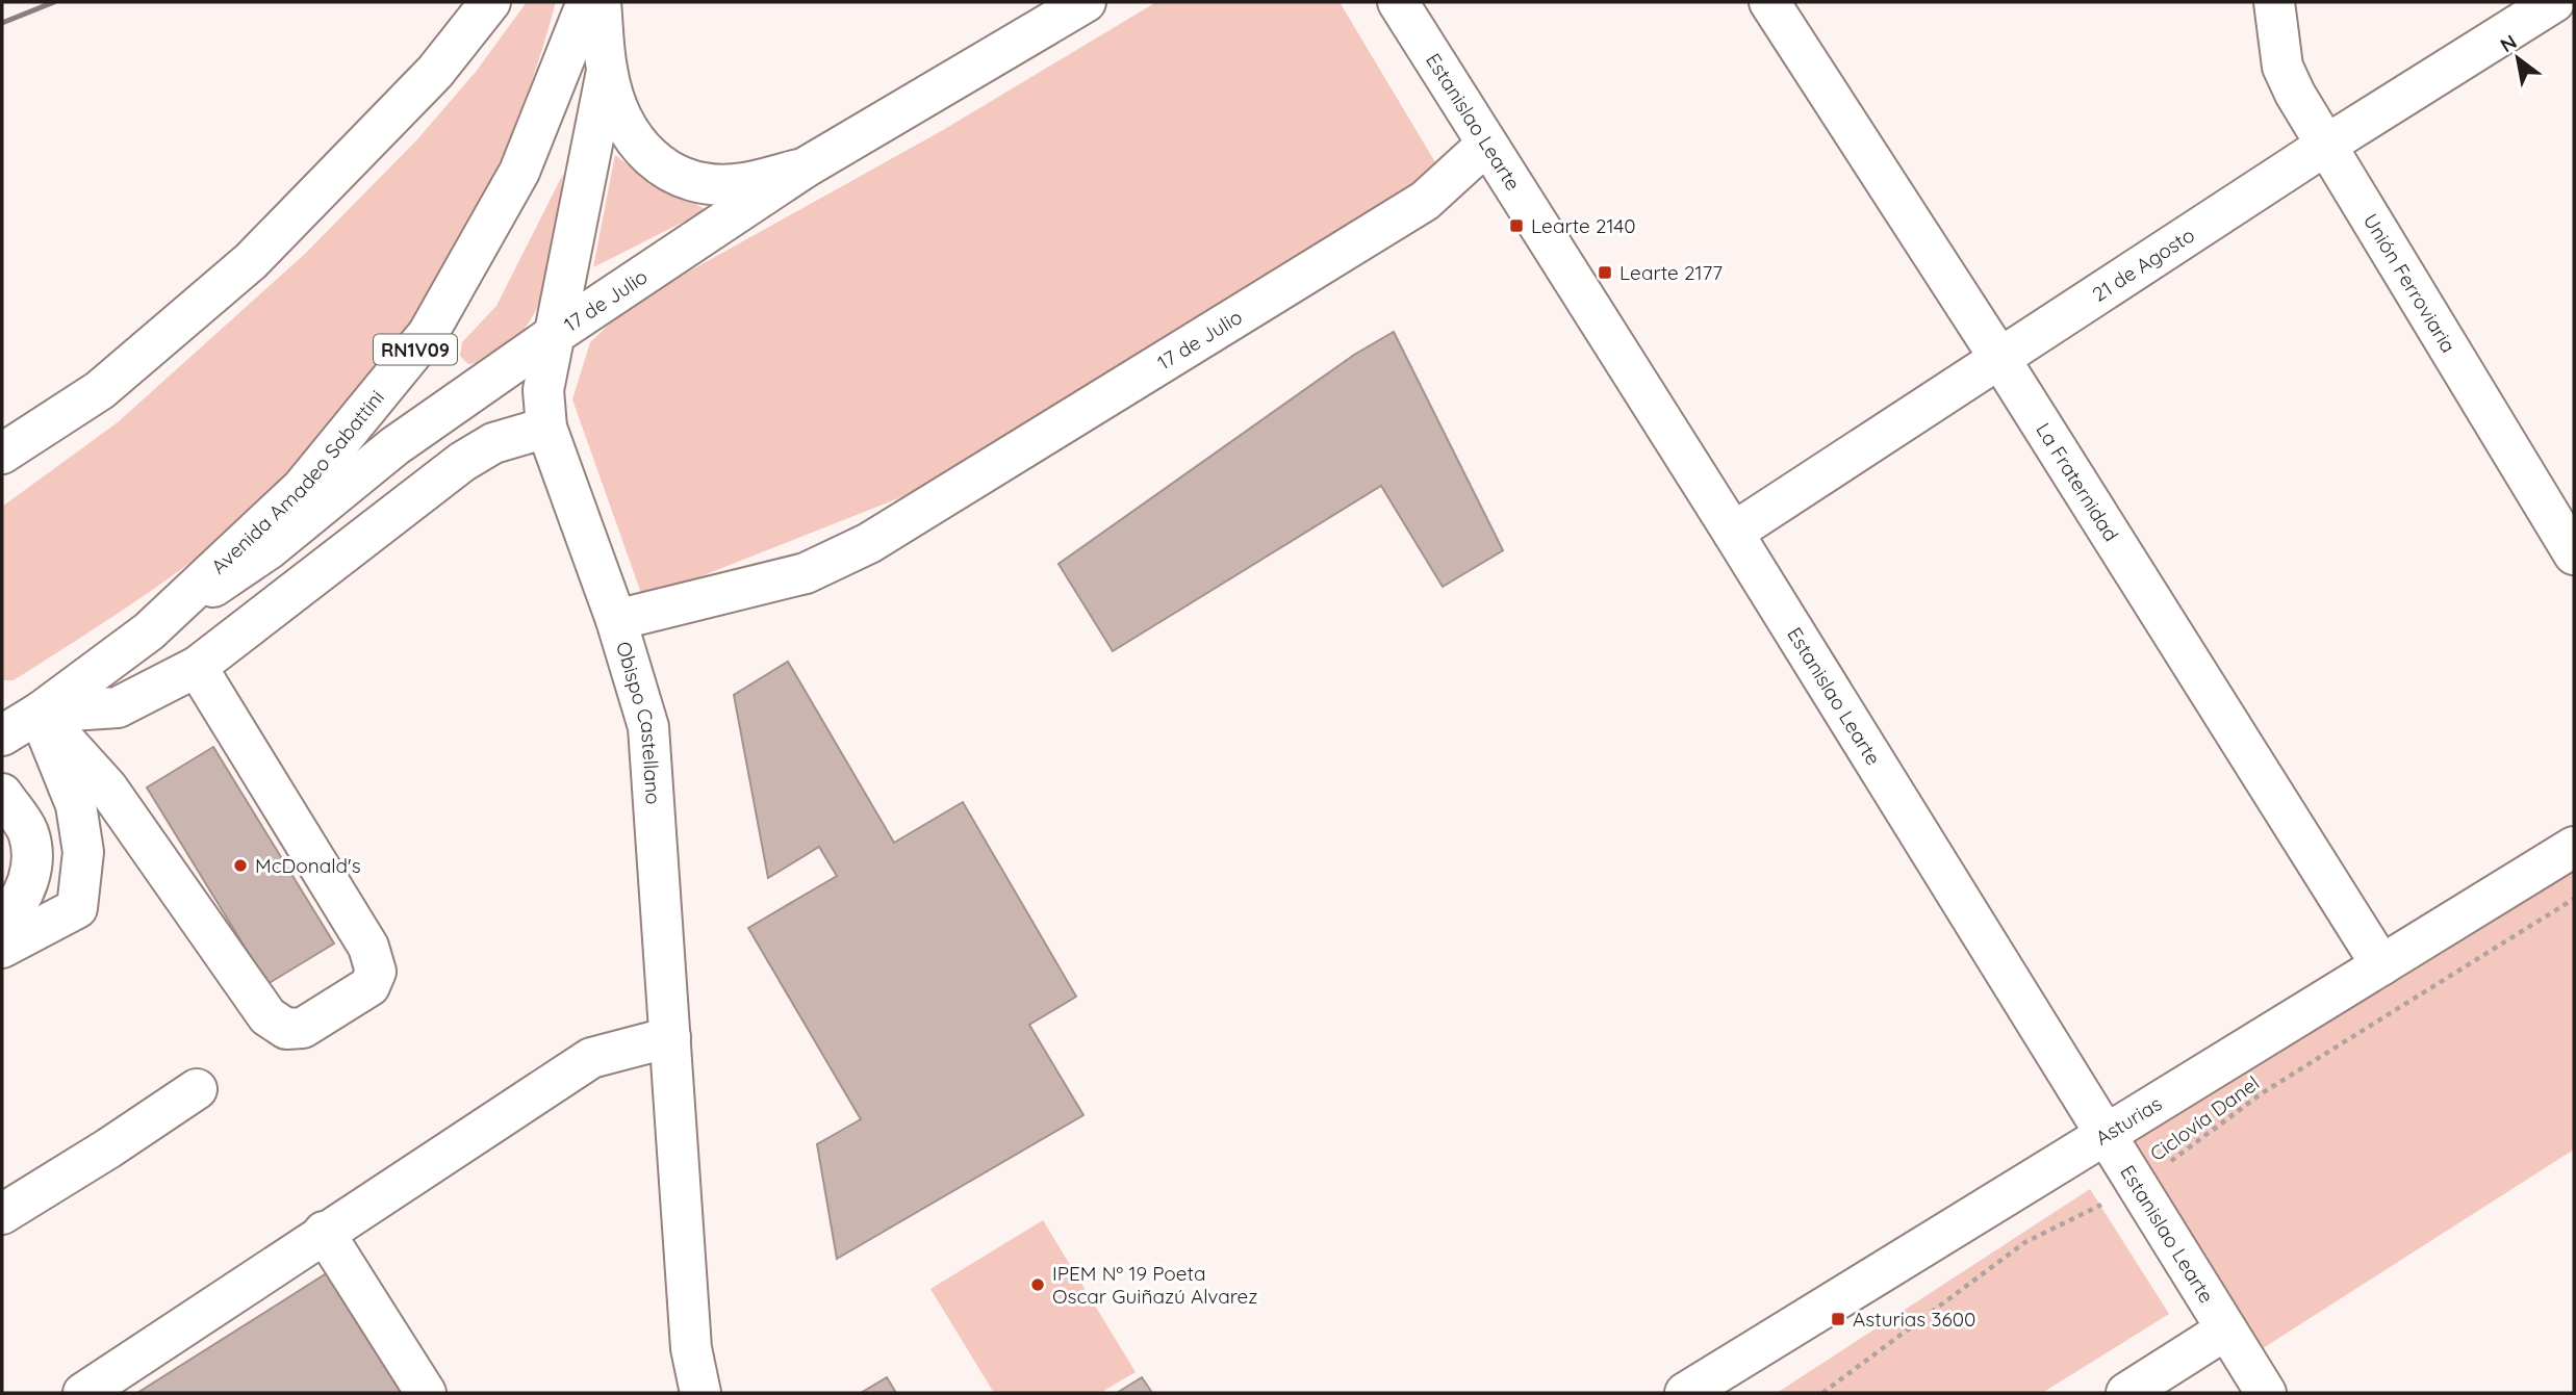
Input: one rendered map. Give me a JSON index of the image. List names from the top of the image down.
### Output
{
  "streets": {
    "street": [
      "Estanislao Learte",
      "21 de Agosto",
      "Unión Ferroviaria",
      "17 de Julio",
      "RN1V09",
      "Avenida Amadeo Sabattini",
      "La Fraternidad",
      "Obispo Castellano",
      "Asturias"
    ],
    "path": ["Ciclovía Danel"]
  },
  "crossings": [
    ["Estanislao Learte", "21 de Agosto"],
    ["Estanislao Learte", "17 de Julio"],
    ["Estanislao Learte", "Ciclovía Danel"],
    ["Estanislao Learte", "Asturias"],
    ["21 de Agosto", "Unión Ferroviaria"],
    ["21 de Agosto", "La Fraternidad"],
    ["17 de Julio", "Avenida Amadeo Sabattini"],
    ["17 de Julio", "Obispo Castellano"],
    ["La Fraternidad", "Asturias"]
  ],
  "places": {
    "transit": ["Learte 2140", "Learte 2177", "Asturias 3600"],
    "other": ["McDonald's", "IPEM Nº 19 Poeta Oscar Guiñazú Alvarez"]
  },
  "north": "top left"
}
